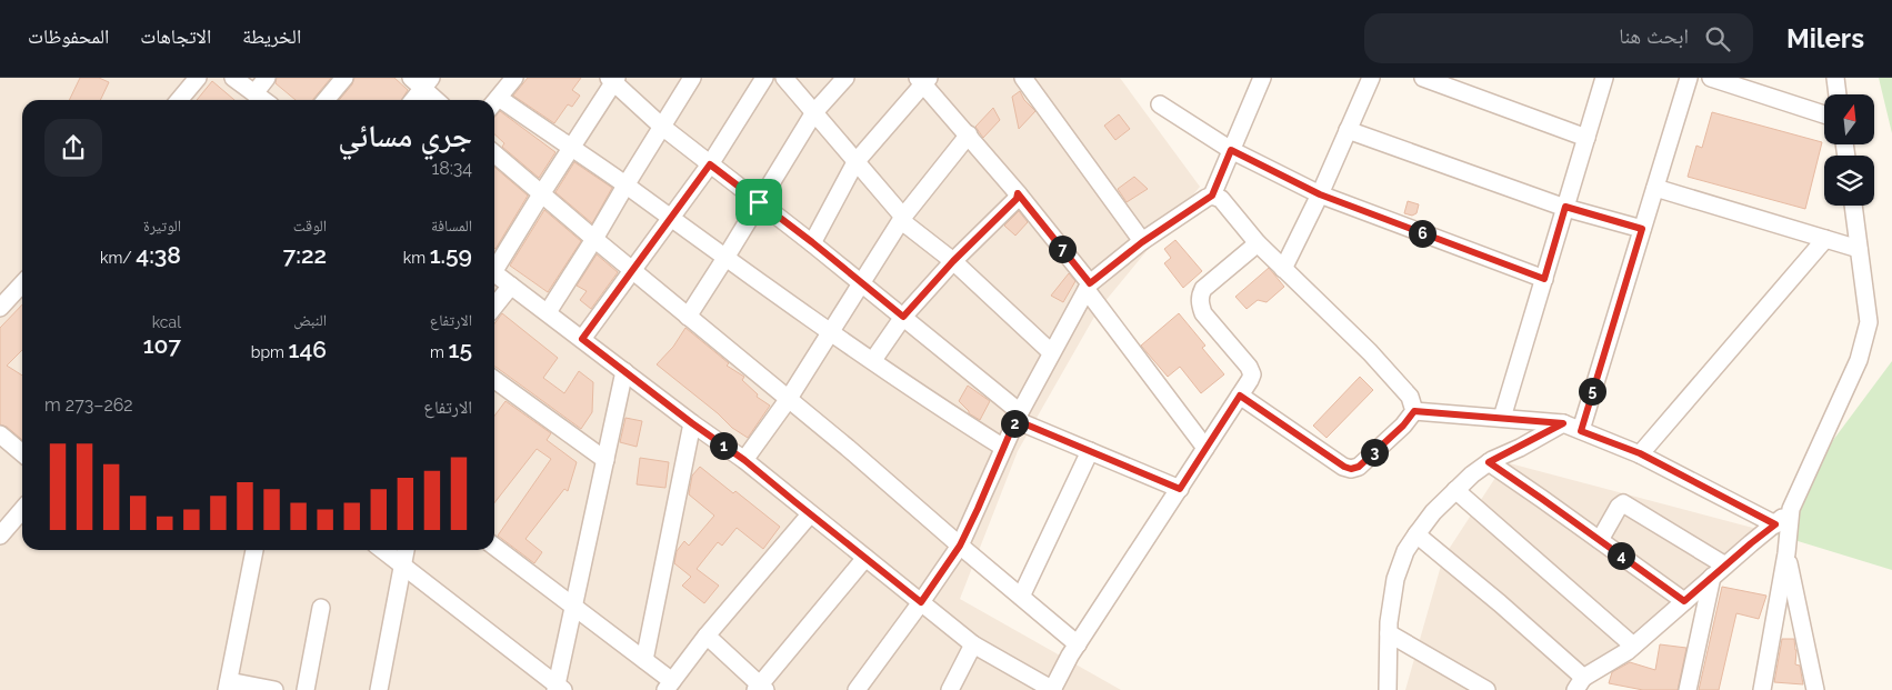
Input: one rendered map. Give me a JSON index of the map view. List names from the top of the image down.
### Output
{
  "north": "top",
  "page": {
    "header": "Milers",
    "search": "ابحث هنا",
    "nav": ["الخريطة", "الاتجاهات", "المحفوظات"],
    "heading": ["جري مسائي", "18:34"],
    "stats": [
      ["المسافة", "1.59 km"],
      ["الوقت", "7:22"],
      ["الوتيرة", "4:38 /km"],
      ["الارتفاع", "15 m"],
      ["النبض", "146 bpm"],
      ["kcal", "107"]
    ],
    "pins": [
      "6",
      "7",
      "5",
      "2",
      "1",
      "3",
      "4"
    ],
    "chart": ["الارتفاع", "262–273 m"]
  }
}
